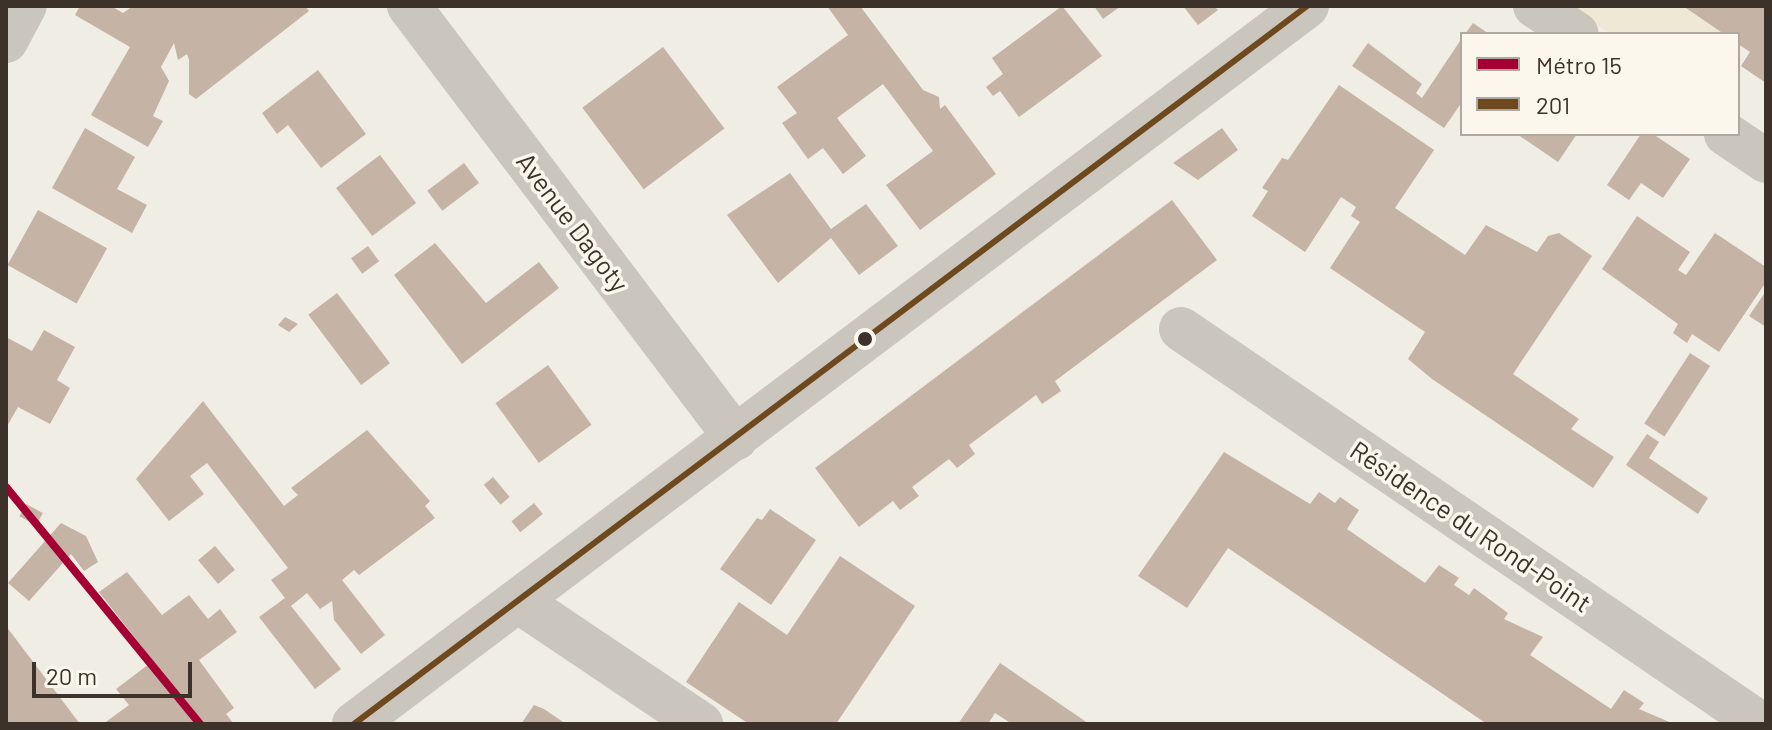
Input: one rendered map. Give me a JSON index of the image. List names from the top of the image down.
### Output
{
  "streets": {
    "street": ["Avenue Dagoty", "Résidence du Rond-Point"]
  },
  "lines": ["transit line 201", "metro line 15"],
  "legend": ["Métro 15", "201"],
  "scale_bar": "20 m"
}
